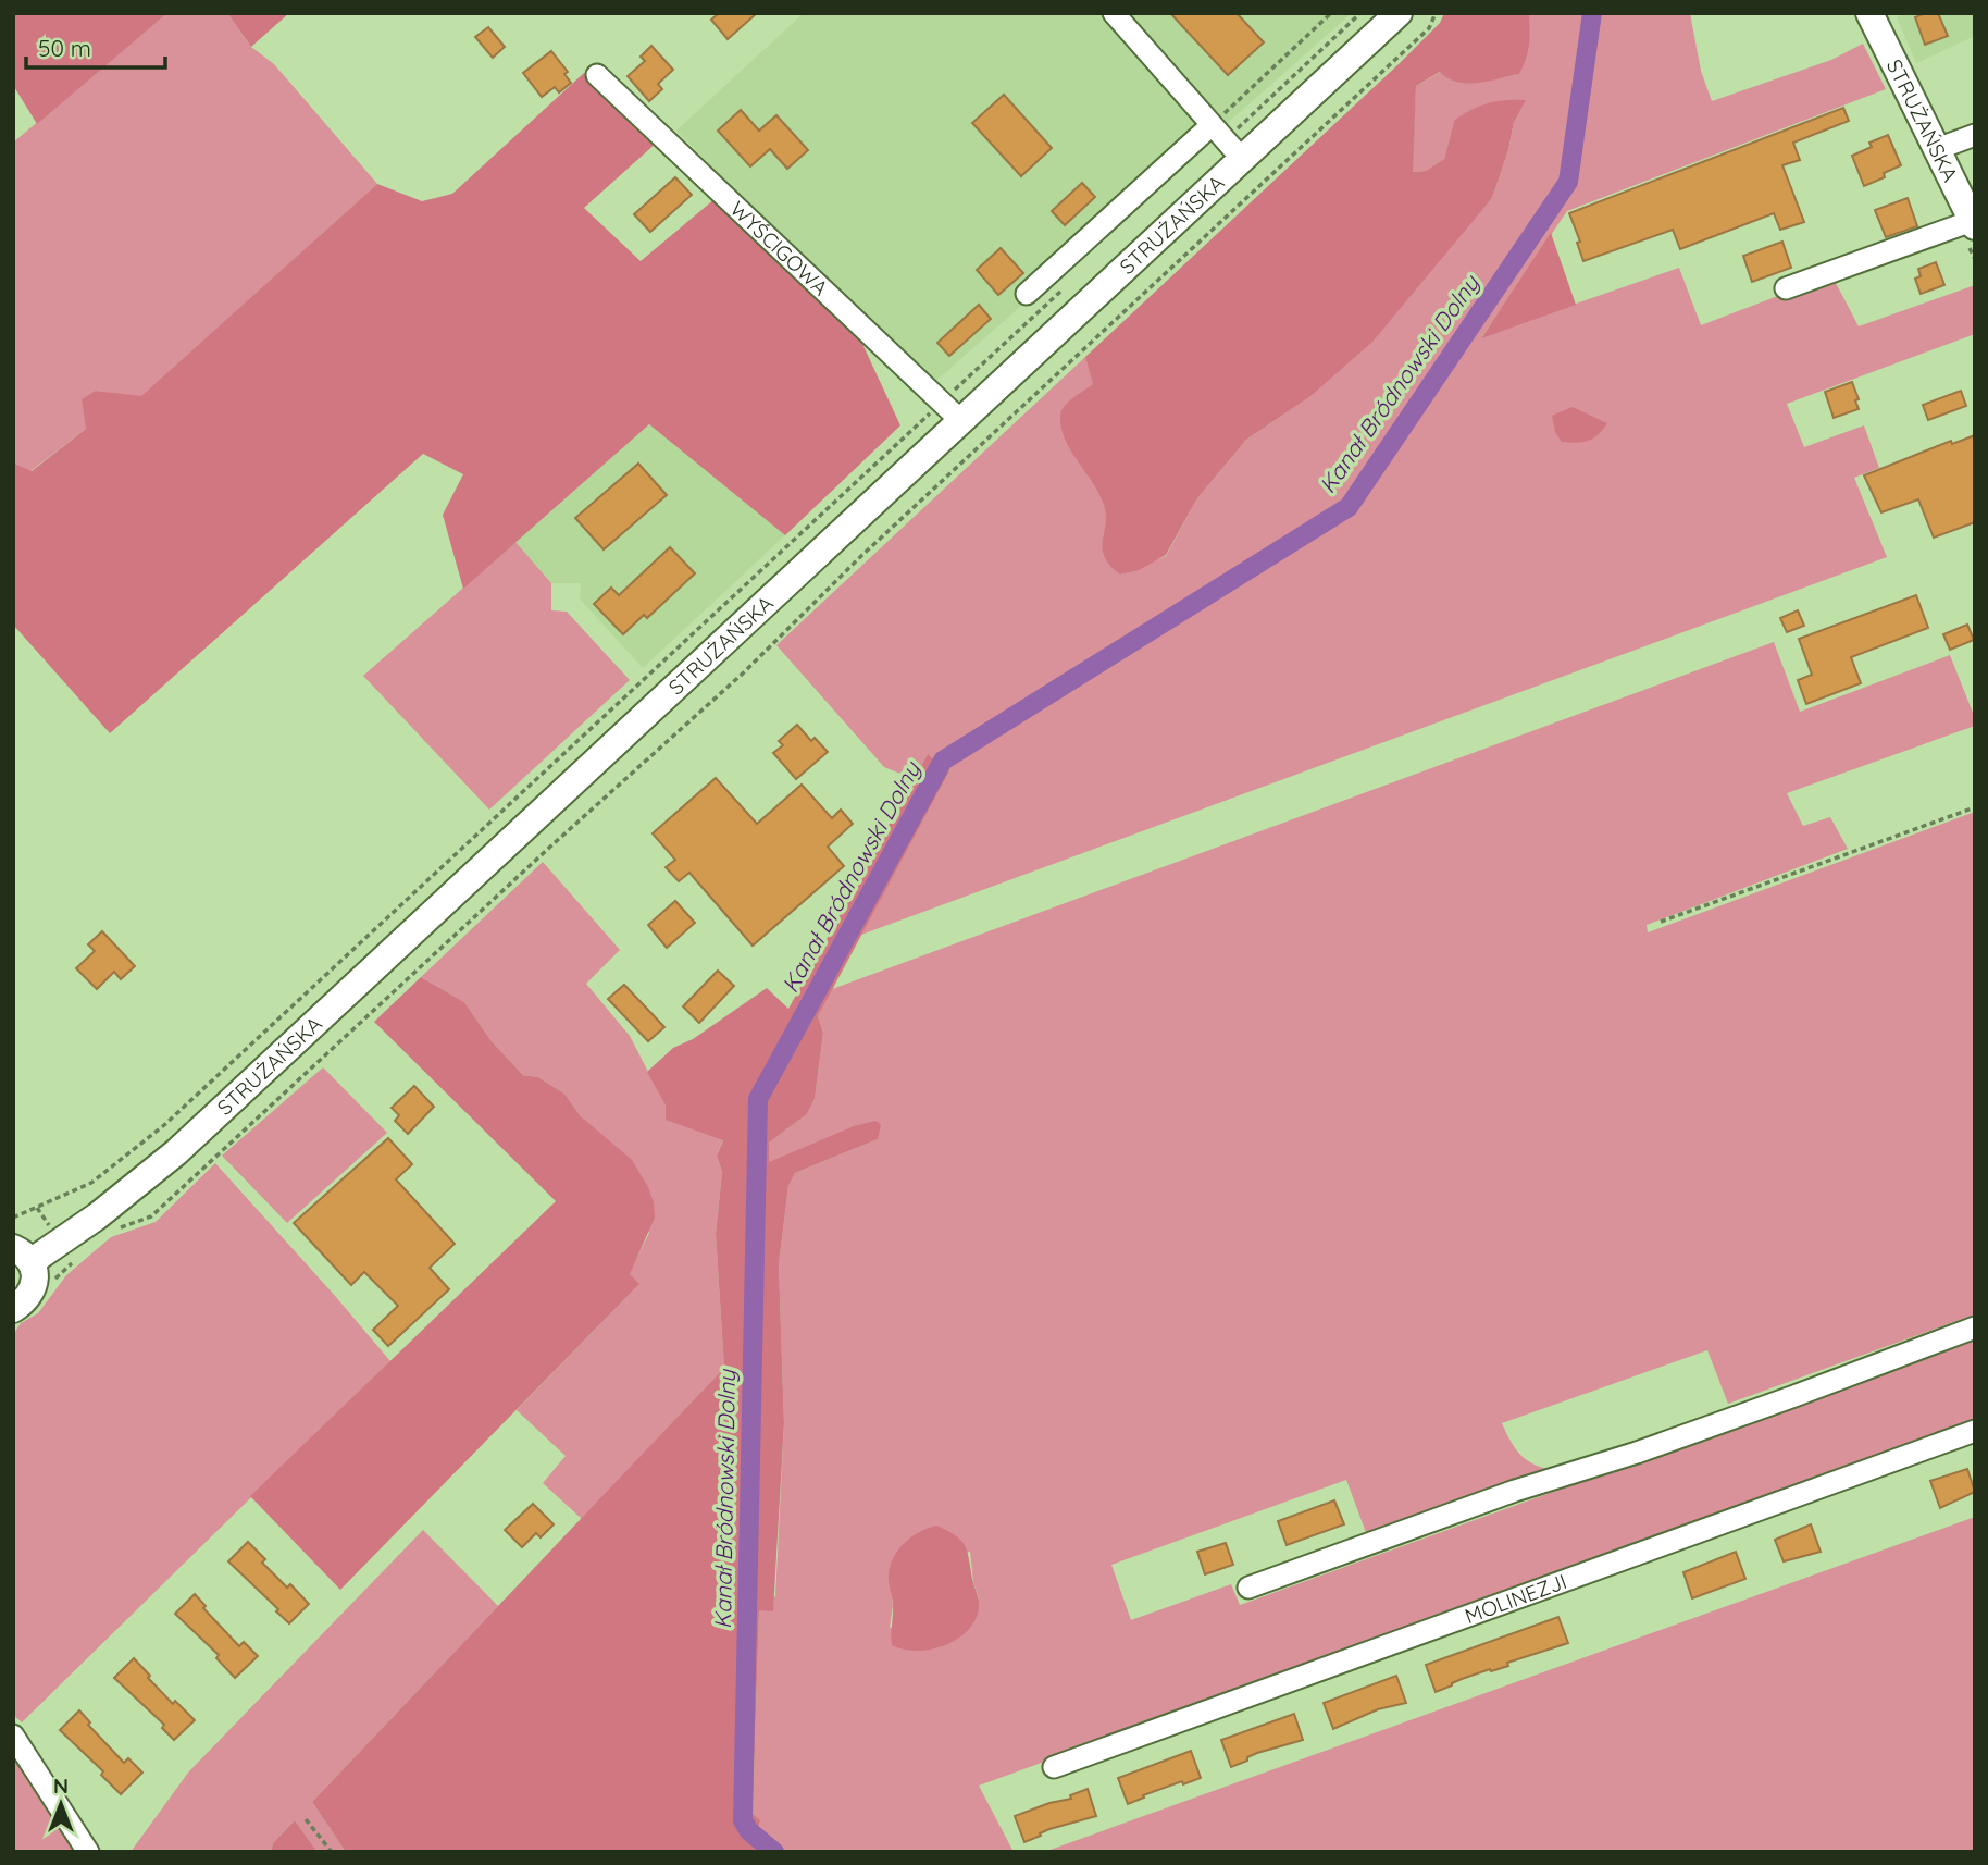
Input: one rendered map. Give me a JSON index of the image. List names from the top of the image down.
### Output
{
  "streets": {
    "main road": ["STRUŻAŃSKA"],
    "street": ["WYŚCIGOWA", "MOLINEZJI"]
  },
  "crossings": [
    ["STRUŻAŃSKA", "WYŚCIGOWA"]
  ],
  "water": ["Kanał Bródnowski Dolny"],
  "scale_bar": "50 m",
  "north": "top"
}
